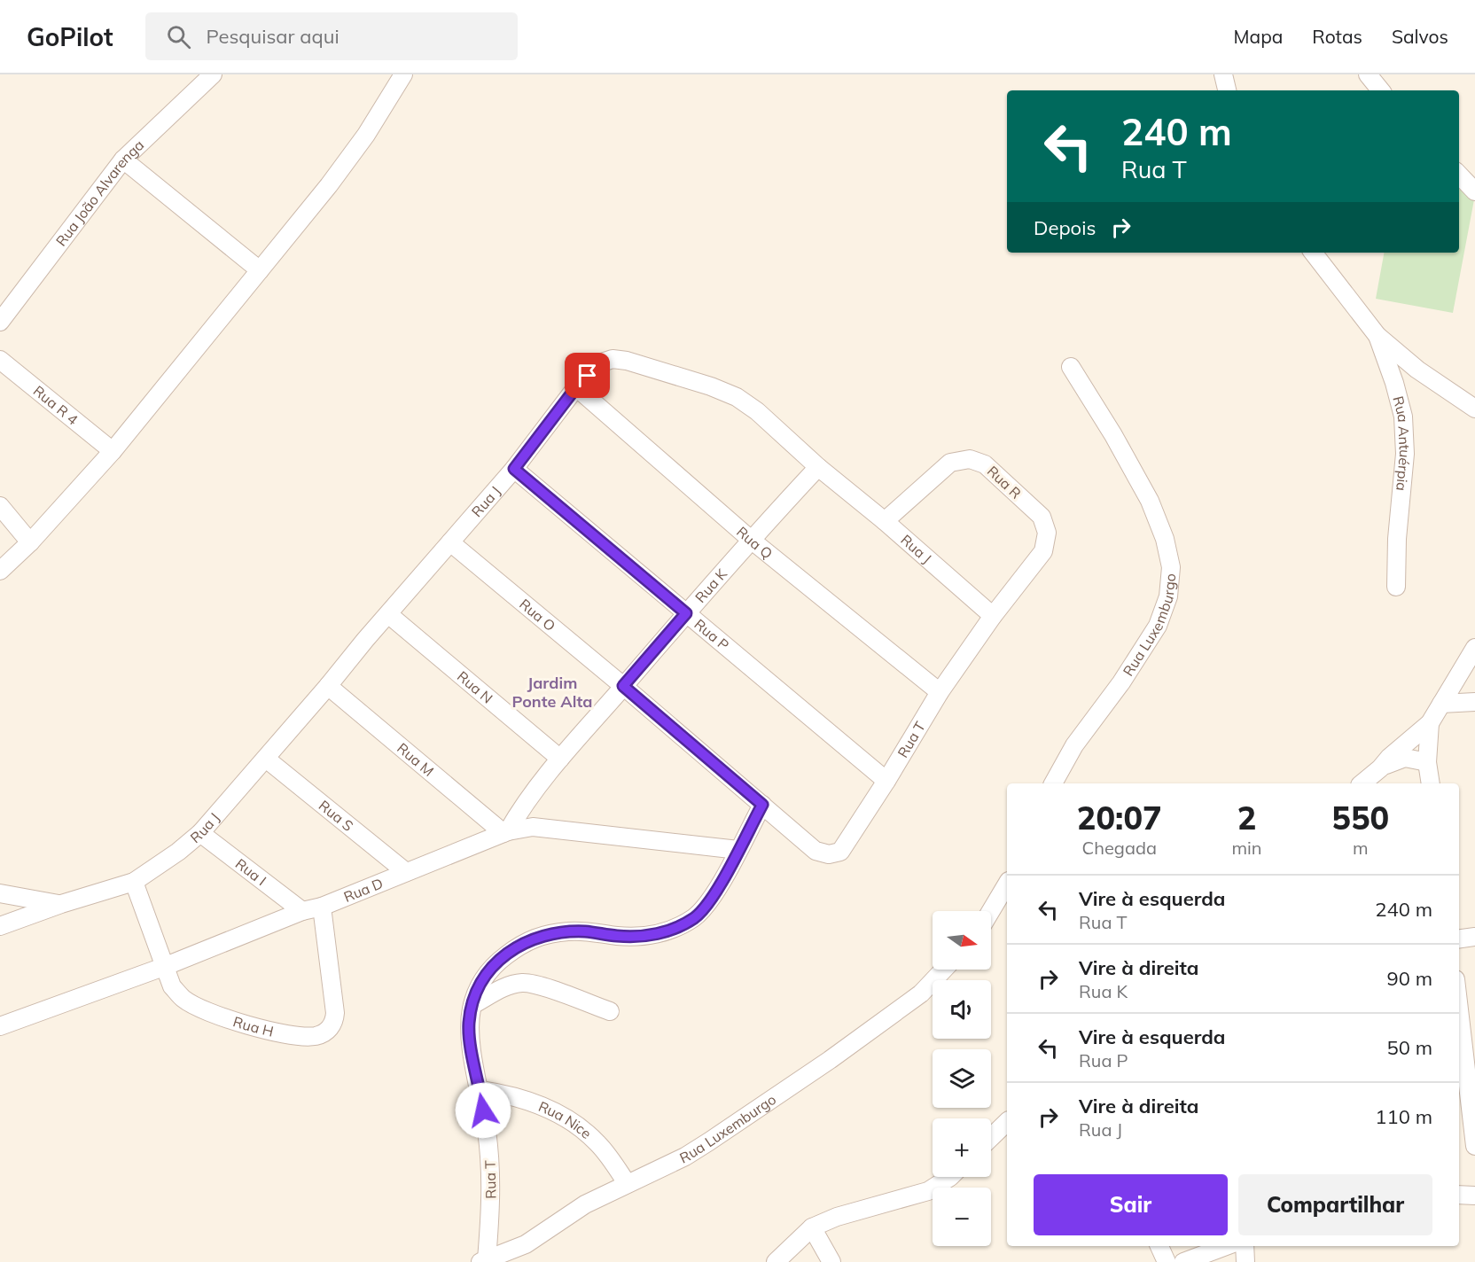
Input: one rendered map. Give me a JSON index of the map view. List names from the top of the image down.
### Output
{
  "streets": {
    "street": [
      "Rua João Alvarenga",
      "Rua R 4",
      "Rua Antuérpia",
      "Rua R",
      "Rua J",
      "Rua Q",
      "Rua K",
      "Rua O",
      "Rua Luxemburgo",
      "Rua P",
      "Rua N",
      "Rua T",
      "Rua M",
      "Rua S",
      "Rua I",
      "Rua D",
      "Rua H",
      "Rua Nice"
    ]
  },
  "crossings": [
    ["Rua R", "Rua J"],
    ["Rua R", "Rua T"],
    ["Rua J", "Rua Q"],
    ["Rua J", "Rua K"],
    ["Rua J", "Rua O"],
    ["Rua J", "Rua P"],
    ["Rua J", "Rua N"],
    ["Rua J", "Rua T"],
    ["Rua J", "Rua M"],
    ["Rua J", "Rua S"],
    ["Rua J", "Rua I"],
    ["Rua J", "Rua H"],
    ["Rua Q", "Rua K"],
    ["Rua Q", "Rua T"],
    ["Rua K", "Rua O"],
    ["Rua K", "Rua P"],
    ["Rua K", "Rua N"],
    ["Rua K", "Rua T"],
    ["Rua K", "Rua M"],
    ["Rua K", "Rua D"],
    ["Rua O", "Rua T"],
    ["Rua Luxemburgo", "Rua T"],
    ["Rua Luxemburgo", "Rua Nice"],
    ["Rua P", "Rua T"],
    ["Rua T", "Rua D"],
    ["Rua T", "Rua Nice"],
    ["Rua M", "Rua D"],
    ["Rua S", "Rua D"],
    ["Rua I", "Rua D"],
    ["Rua D", "Rua H"]
  ],
  "districts": ["Jardim Ponte Alta"],
  "north": "right",
  "page": {
    "header": "GoPilot",
    "search": "Pesquisar aqui",
    "nav": ["Mapa", "Rotas", "Salvos"],
    "turn": ["240 m", "Rua T"],
    "then": "Depois",
    "eta": [
      "20:07",
      "Chegada",
      "2",
      "min",
      "550",
      "m"
    ],
    "list": [
      {
        "name": "Vire à esquerda",
        "note": "Rua T",
        "value": "240 m"
      },
      {
        "name": "Vire à direita",
        "note": "Rua K",
        "value": "90 m"
      },
      {
        "name": "Vire à esquerda",
        "note": "Rua P",
        "value": "50 m"
      },
      {
        "name": "Vire à direita",
        "note": "Rua J",
        "value": "110 m"
      }
    ],
    "map_buttons": ["+", "−"],
    "buttons": ["Sair", "Compartilhar"]
  }
}
